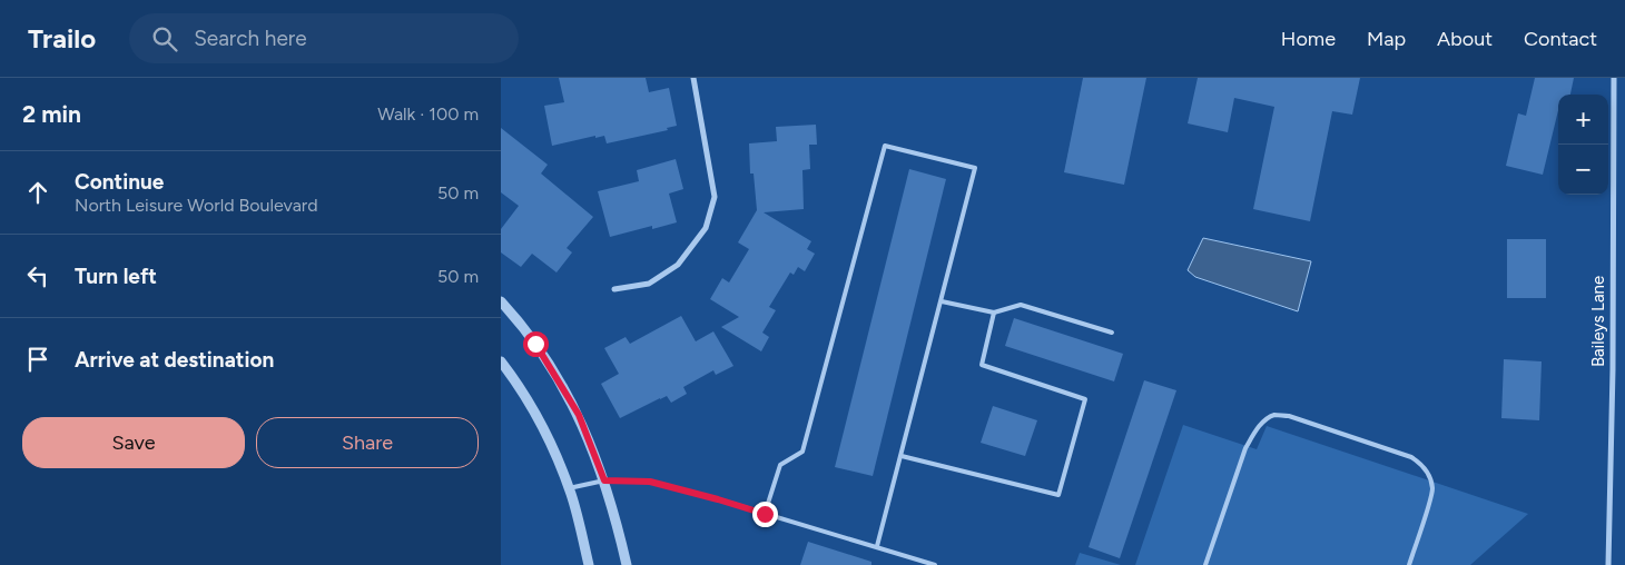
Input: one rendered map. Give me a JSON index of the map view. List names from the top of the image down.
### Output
{
  "streets": {
    "street": ["Baileys Lane"]
  },
  "page": {
    "header": "Trailo",
    "search": "Search here",
    "nav": [
      "Home",
      "Map",
      "About",
      "Contact"
    ],
    "heading": ["2 min", "Walk · 100 m"],
    "map_buttons": ["+", "−"],
    "list": [
      ["Continue", "North Leisure World Boulevard", "50 m"],
      ["Turn left", "50 m"],
      "Arrive at destination"
    ],
    "buttons": ["Save", "Share"]
  }
}
